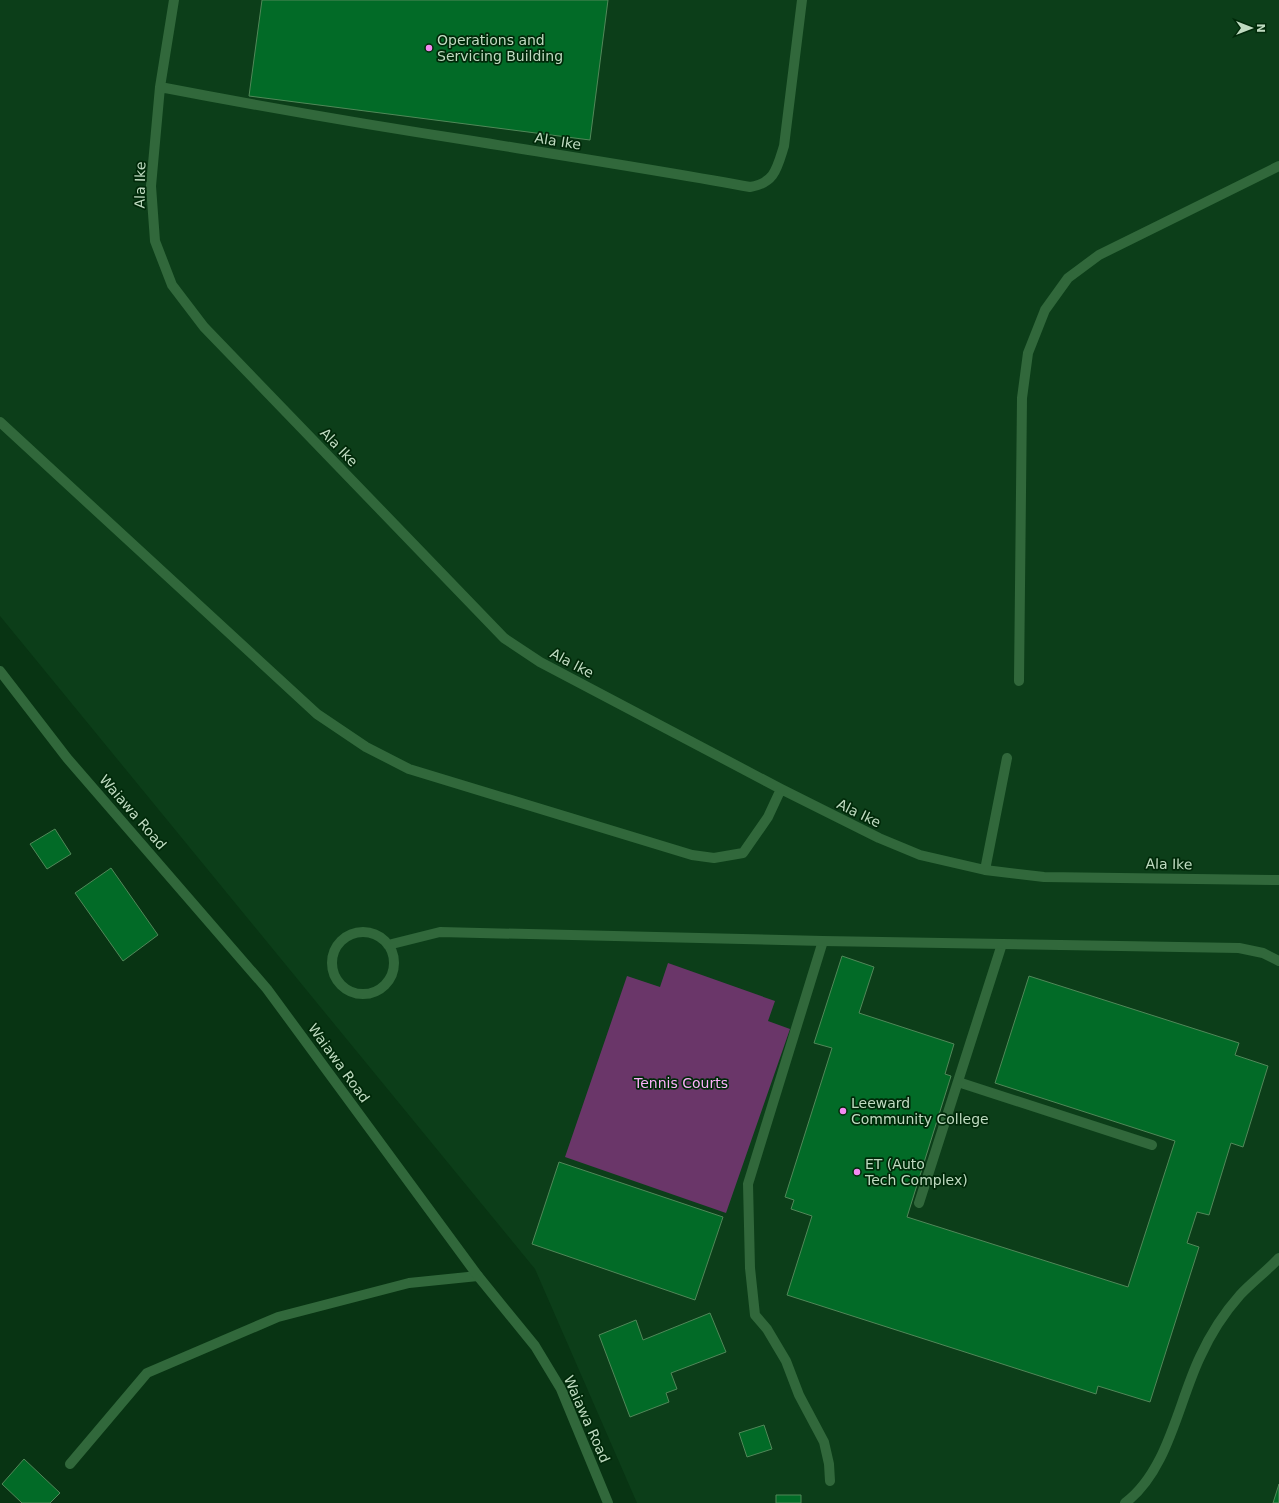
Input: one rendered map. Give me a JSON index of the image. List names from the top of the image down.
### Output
{
  "streets": {
    "street": ["Ala Ike", "Waiawa Road"]
  },
  "parks": ["Tennis Courts"],
  "places": ["Operations and Servicing Building", "Leeward Community College", "ET (Auto Tech Complex)"],
  "north": "right"
}
